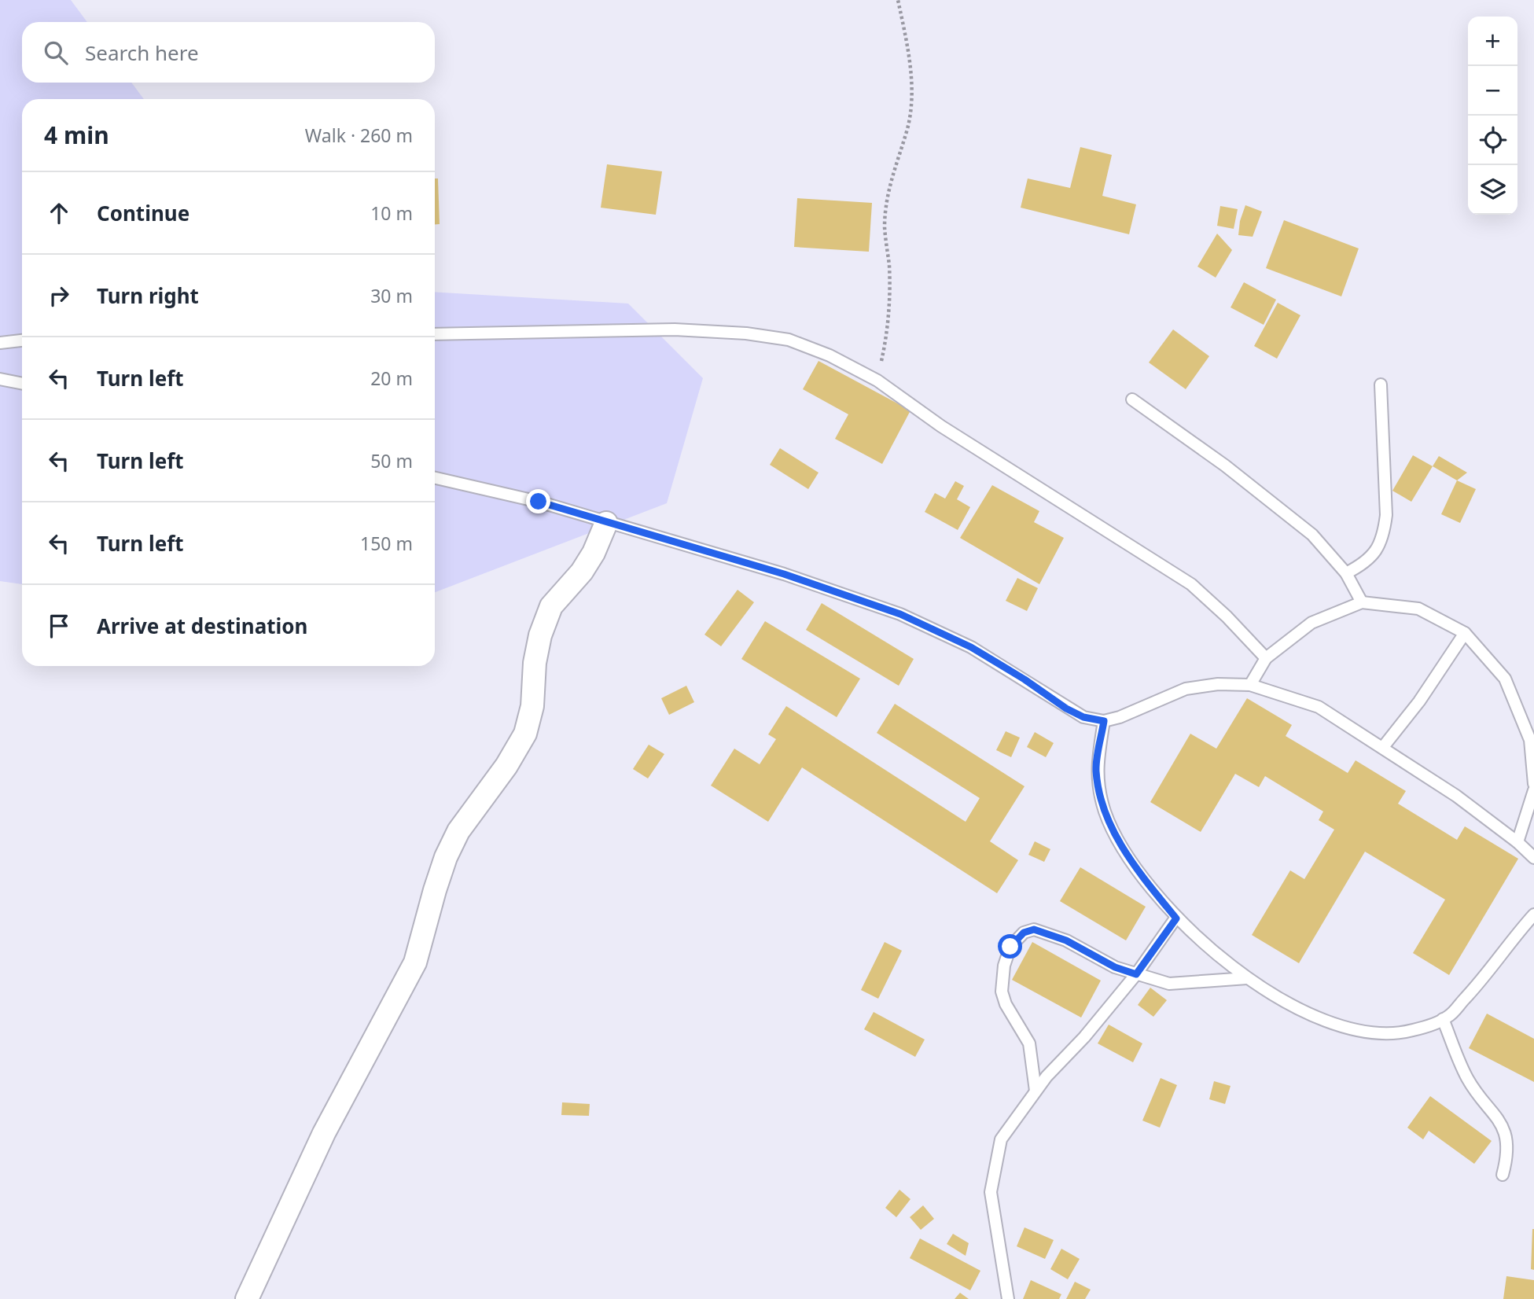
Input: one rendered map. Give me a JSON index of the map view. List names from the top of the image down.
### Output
{
  "page": {
    "map_buttons": ["+", "−"],
    "search": "Search here",
    "heading": ["4 min", "Walk · 260 m"],
    "list": [
      ["Continue", "10 m"],
      ["Turn right", "30 m"],
      ["Turn left", "20 m"],
      ["Turn left", "50 m"],
      ["Turn left", "150 m"],
      "Arrive at destination"
    ]
  }
}
